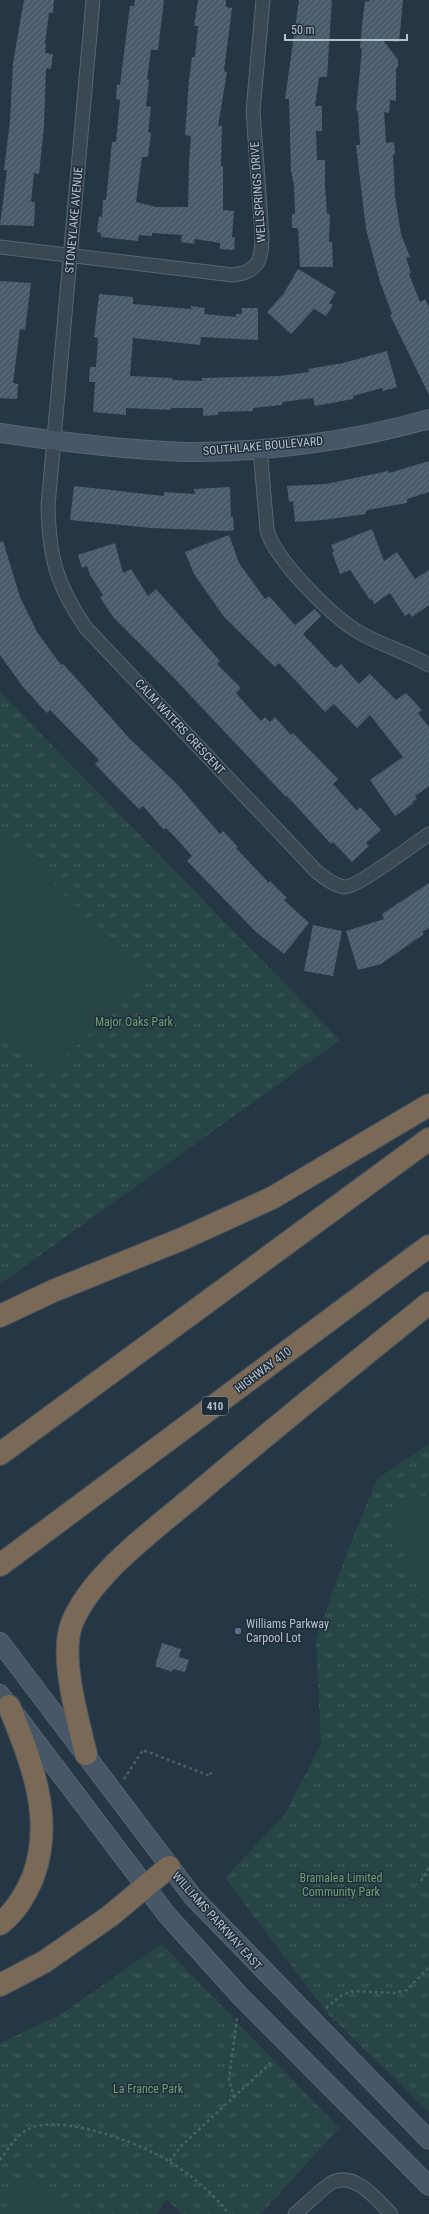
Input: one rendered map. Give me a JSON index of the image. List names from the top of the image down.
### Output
{
  "streets": {
    "highway": ["HIGHWAY 410", "410"],
    "main road": ["SOUTHLAKE BOULEVARD", "WILLIAMS PARKWAY EAST"],
    "street": ["WELLSPRINGS DRIVE", "STONEYLAKE AVENUE", "CALM WATERS CRESCENT"]
  },
  "crossings": [
    ["WELLSPRINGS DRIVE", "STONEYLAKE AVENUE"],
    ["STONEYLAKE AVENUE", "SOUTHLAKE BOULEVARD"],
    ["STONEYLAKE AVENUE", "CALM WATERS CRESCENT"],
    ["SOUTHLAKE BOULEVARD", "CALM WATERS CRESCENT"]
  ],
  "parks": ["Major Oaks Park", "Bramalea Limited Community Park", "La France Park"],
  "places": ["Williams Parkway Carpool Lot"],
  "scale_bar": "50 m"
}
